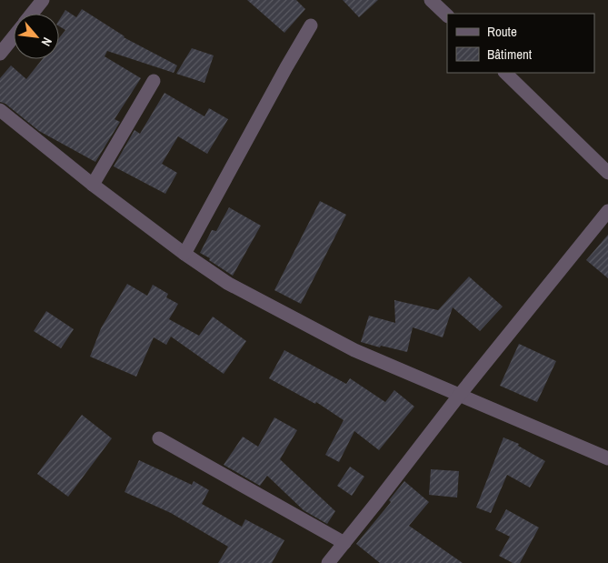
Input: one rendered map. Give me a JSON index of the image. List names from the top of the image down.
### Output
{
  "legend": ["Route", "Bâtiment"],
  "north": "bottom right"
}
